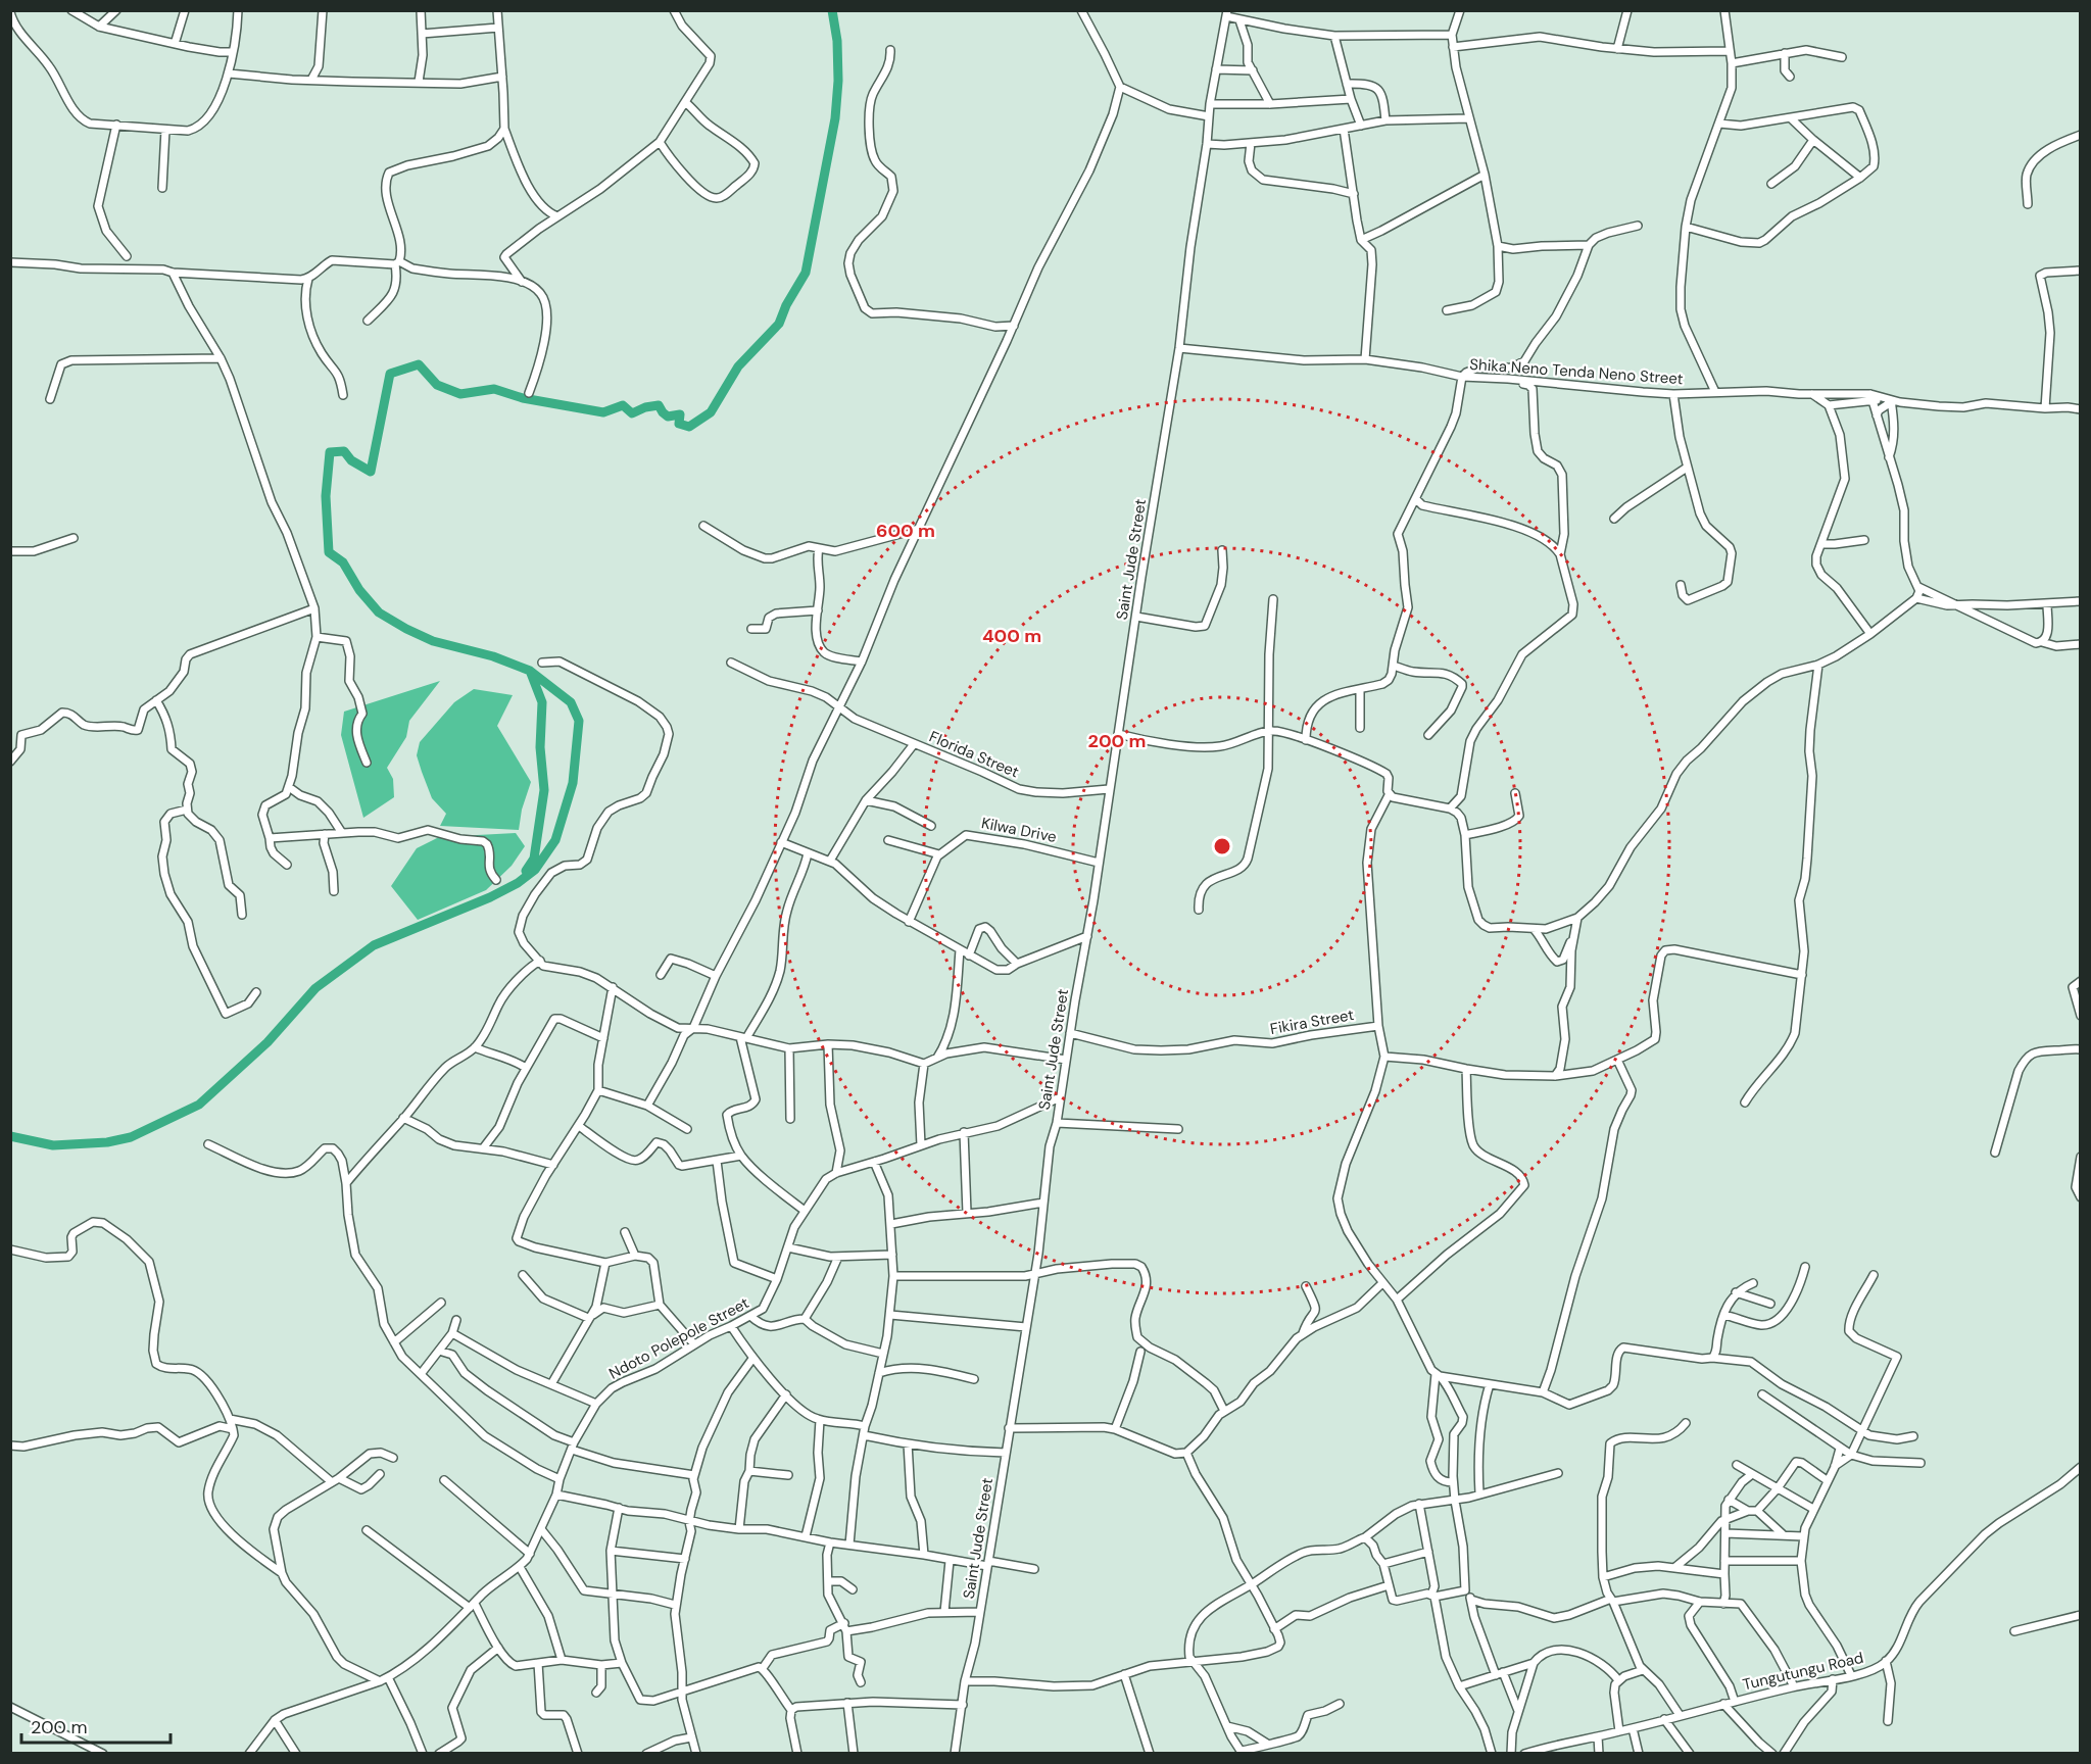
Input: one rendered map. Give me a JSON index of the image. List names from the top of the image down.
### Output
{
  "streets": {
    "street": [
      "Shika Neno Tenda Neno Street",
      "Saint Jude Street",
      "Florida Street",
      "Kilwa Drive",
      "Fikira Street",
      "Ndoto Polepole Street",
      "Tungutungu Road"
    ]
  },
  "crossings": [
    ["Shika Neno Tenda Neno Street", "Saint Jude Street"],
    ["Saint Jude Street", "Florida Street"],
    ["Saint Jude Street", "Kilwa Drive"],
    ["Saint Jude Street", "Fikira Street"],
    ["Saint Jude Street", "Ndoto Polepole Street"]
  ],
  "scale_bar": "200 m",
  "rings": ["600 m", "400 m", "200 m"]
}
